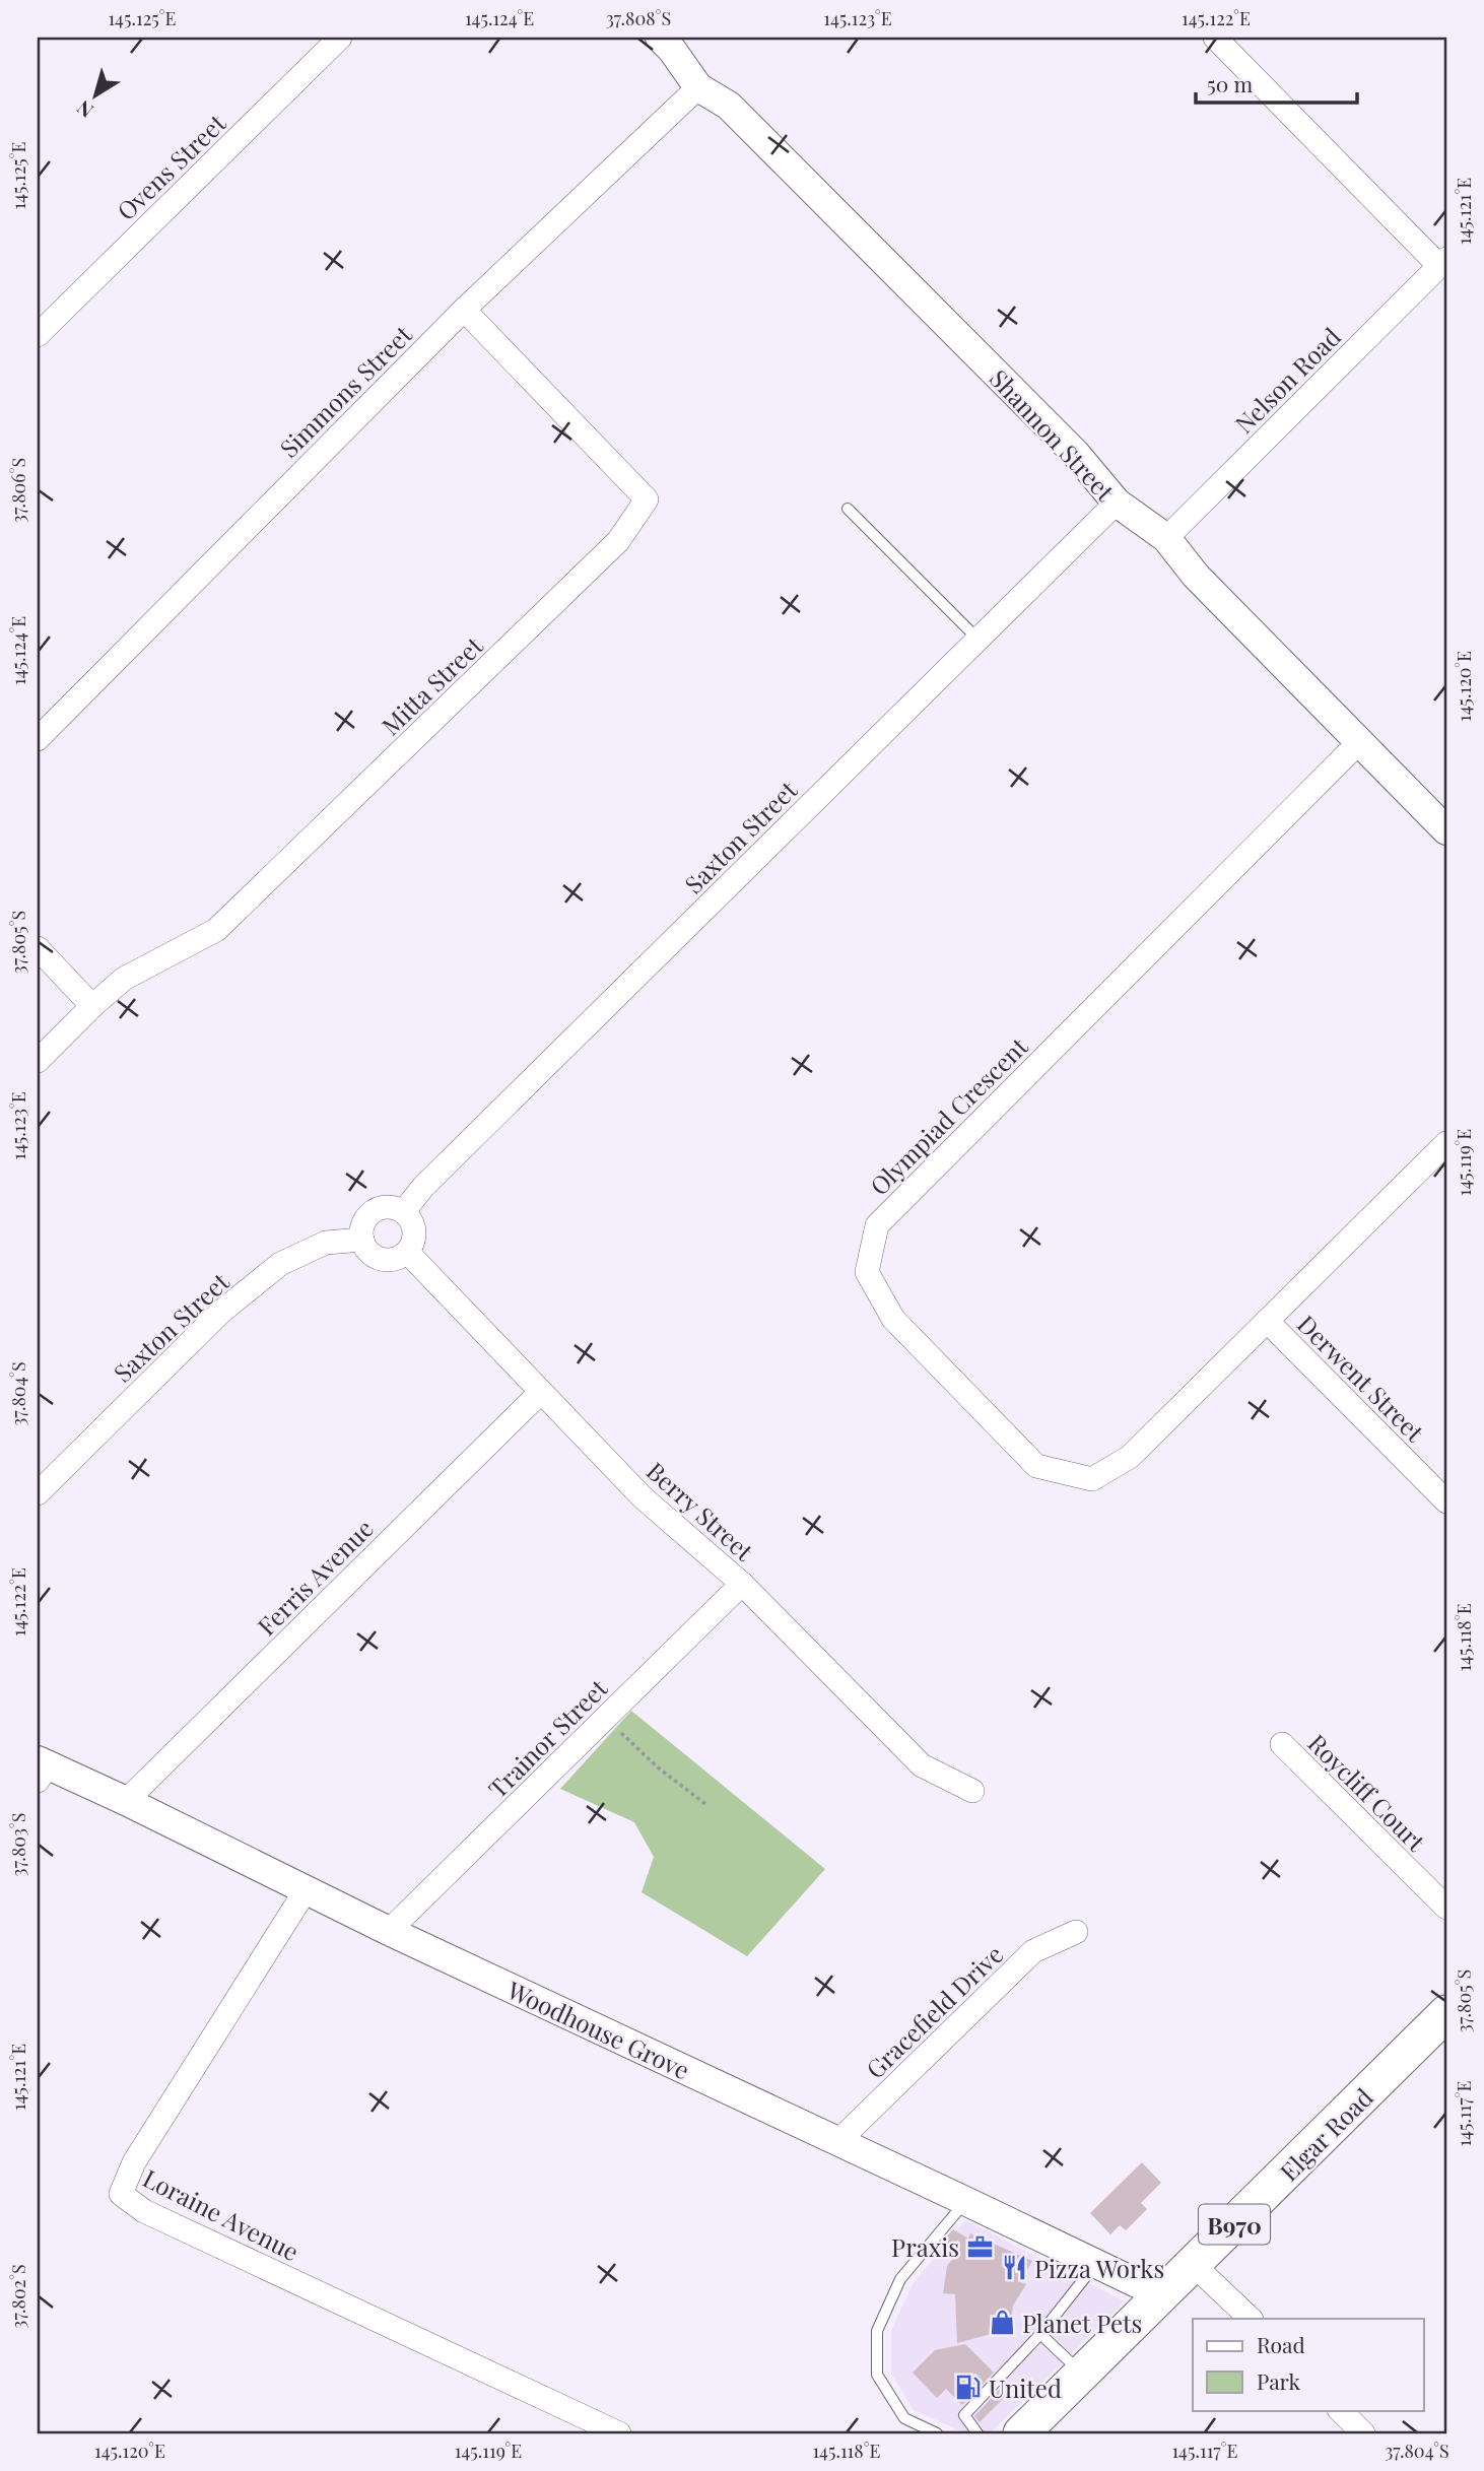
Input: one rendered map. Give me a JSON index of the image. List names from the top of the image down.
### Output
{
  "streets": {
    "main road": ["Elgar Road", "B970"],
    "street": [
      "Ovens Street",
      "Nelson Road",
      "Simmons Street",
      "Shannon Street",
      "Mitta Street",
      "Saxton Street",
      "Olympiad Crescent",
      "Derwent Street",
      "Berry Street",
      "Ferris Avenue",
      "Trainor Street",
      "Roycliff Court",
      "Gracefield Drive",
      "Woodhouse Grove",
      "Loraine Avenue"
    ]
  },
  "crossings": [
    ["Nelson Road", "Shannon Street"],
    ["Simmons Street", "Shannon Street"],
    ["Simmons Street", "Mitta Street"],
    ["Shannon Street", "Saxton Street"],
    ["Shannon Street", "Olympiad Crescent"],
    ["Saxton Street", "Berry Street"],
    ["Olympiad Crescent", "Derwent Street"],
    ["Berry Street", "Ferris Avenue"],
    ["Berry Street", "Trainor Street"],
    ["Ferris Avenue", "Woodhouse Grove"],
    ["Trainor Street", "Woodhouse Grove"],
    ["Gracefield Drive", "Woodhouse Grove"],
    ["Woodhouse Grove", "Elgar Road"],
    ["Woodhouse Grove", "Loraine Avenue"]
  ],
  "places": {
    "office": ["Praxis"],
    "restaurant": ["Pizza Works"],
    "shop": ["Planet Pets"],
    "fuel station": ["United"]
  },
  "legend": ["Road", "Park"],
  "scale_bar": "50 m",
  "north": "bottom left",
  "coordinates": [
    "145.125°E",
    "145.124°E",
    "37.808°S",
    "145.123°E",
    "145.122°E",
    "145.121°E",
    "37.806°S",
    "145.120°E",
    "37.805°S",
    "145.119°E",
    "37.804°S",
    "145.118°E",
    "37.803°S",
    "145.117°E",
    "37.802°S"
  ]
}
